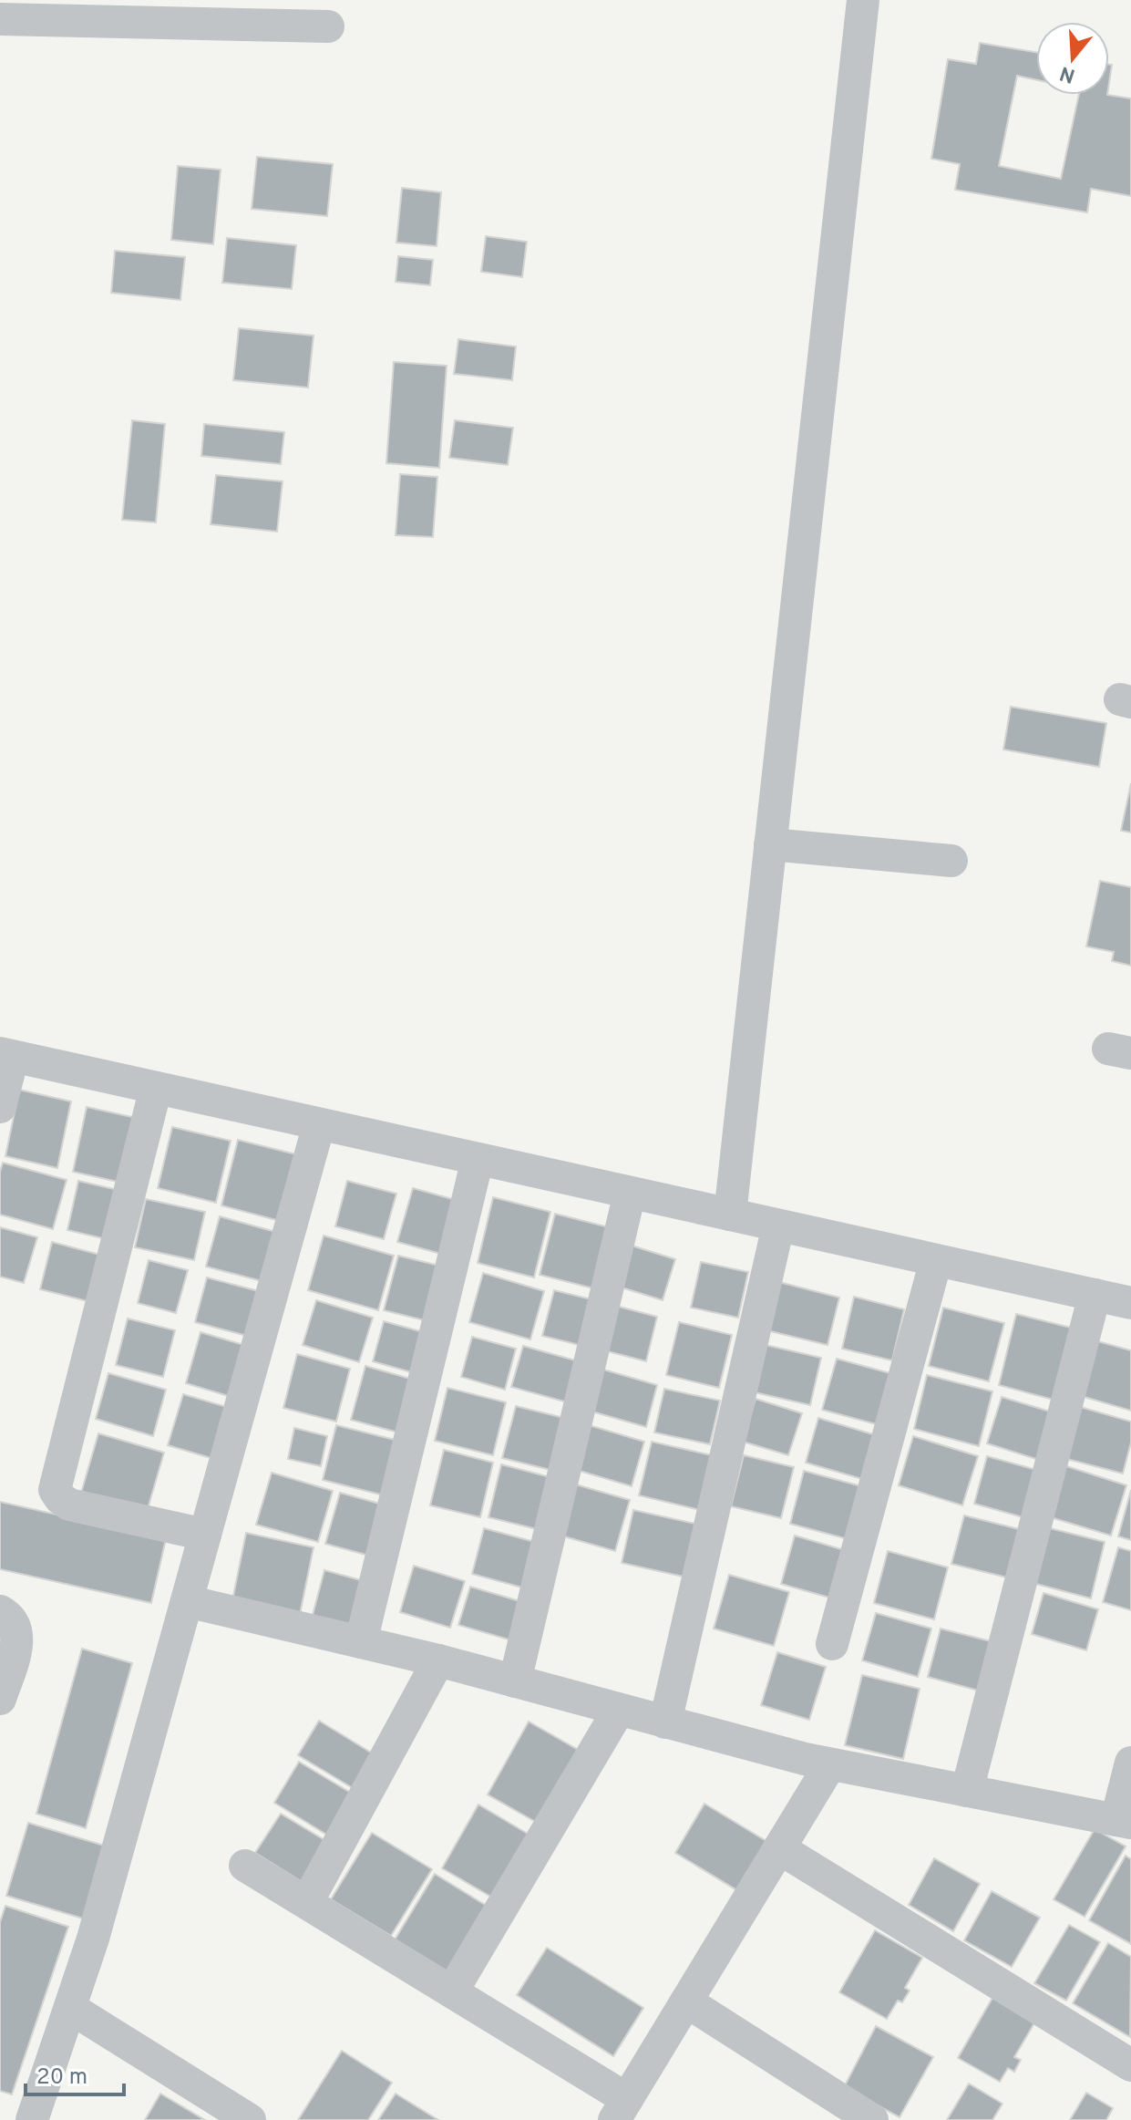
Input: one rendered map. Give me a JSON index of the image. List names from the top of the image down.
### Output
{
  "scale_bar": "20 m",
  "north": "bottom"
}
